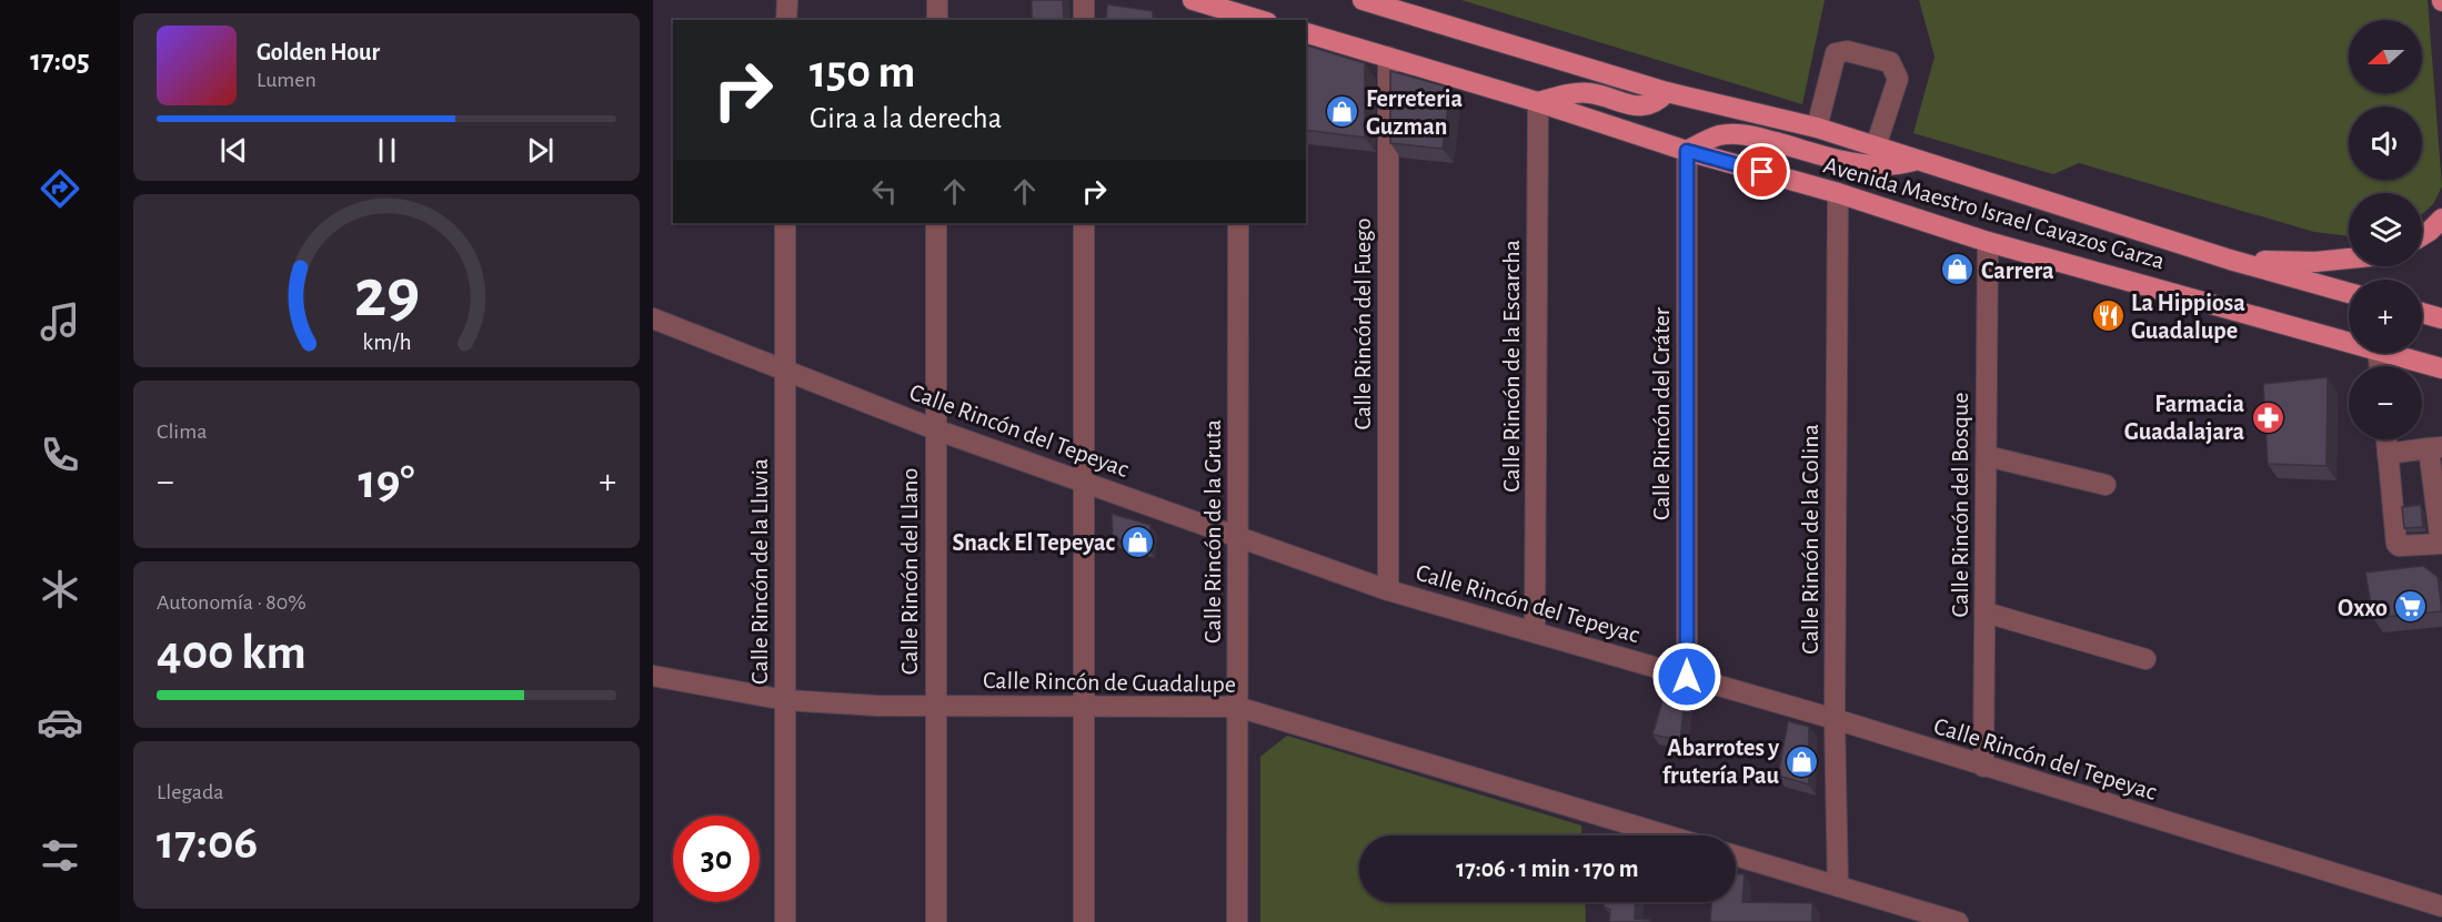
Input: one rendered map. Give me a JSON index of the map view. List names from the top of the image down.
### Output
{
  "streets": {
    "main road": ["Avenida Maestro Israel Cavazos Garza"],
    "street": [
      "Calle Rincón del Fuego",
      "Calle Rincón de la Escarcha",
      "Calle Rincón del Cráter",
      "Calle Rincón del Tepeyac",
      "Calle Rincón del Bosque",
      "Calle Rincón de la Gruta",
      "Calle Rincón de la Colina",
      "Calle Rincón de la Lluvia",
      "Calle Rincón del Llano",
      "Calle Rincón de Guadalupe"
    ]
  },
  "crossings": [
    ["Avenida Maestro Israel Cavazos Garza", "Calle Rincón del Fuego"],
    ["Avenida Maestro Israel Cavazos Garza", "Calle Rincón de la Escarcha"],
    ["Avenida Maestro Israel Cavazos Garza", "Calle Rincón del Cráter"],
    ["Avenida Maestro Israel Cavazos Garza", "Calle Rincón del Bosque"],
    ["Avenida Maestro Israel Cavazos Garza", "Calle Rincón de la Colina"],
    ["Calle Rincón del Fuego", "Calle Rincón del Tepeyac"],
    ["Calle Rincón de la Escarcha", "Calle Rincón del Tepeyac"],
    ["Calle Rincón del Cráter", "Calle Rincón del Tepeyac"],
    ["Calle Rincón del Tepeyac", "Calle Rincón del Bosque"],
    ["Calle Rincón del Tepeyac", "Calle Rincón de la Gruta"],
    ["Calle Rincón del Tepeyac", "Calle Rincón de la Colina"],
    ["Calle Rincón del Tepeyac", "Calle Rincón de la Lluvia"],
    ["Calle Rincón del Tepeyac", "Calle Rincón del Llano"],
    ["Calle Rincón de la Gruta", "Calle Rincón de Guadalupe"],
    ["Calle Rincón de la Lluvia", "Calle Rincón de Guadalupe"],
    ["Calle Rincón del Llano", "Calle Rincón de Guadalupe"]
  ],
  "places": {
    "shop": [
      "Ferreteria Guzman",
      "Carrera",
      "Snack El Tepeyac",
      "Abarrotes y frutería Pau"
    ],
    "restaurant": ["La Hippiosa Guadalupe"],
    "pharmacy": ["Farmacia Guadalajara"],
    "supermarket": ["Oxxo"]
  },
  "north": "left",
  "page": {
    "tabs": "17:05",
    "map_buttons": ["+", "−"],
    "turn": ["150 m", "Gira a la derecha"],
    "song": ["Golden Hour", "Lumen"],
    "tile": [
      "Clima",
      ["Autonomía · 80%", "400 km"],
      ["Llegada", "17:06"]
    ],
    "heat": ["−", "19°", "+"],
    "limit": "30",
    "trip": "17:06 · 1 min · 170 m",
    "gauge": ["29", "km/h"]
  }
}
